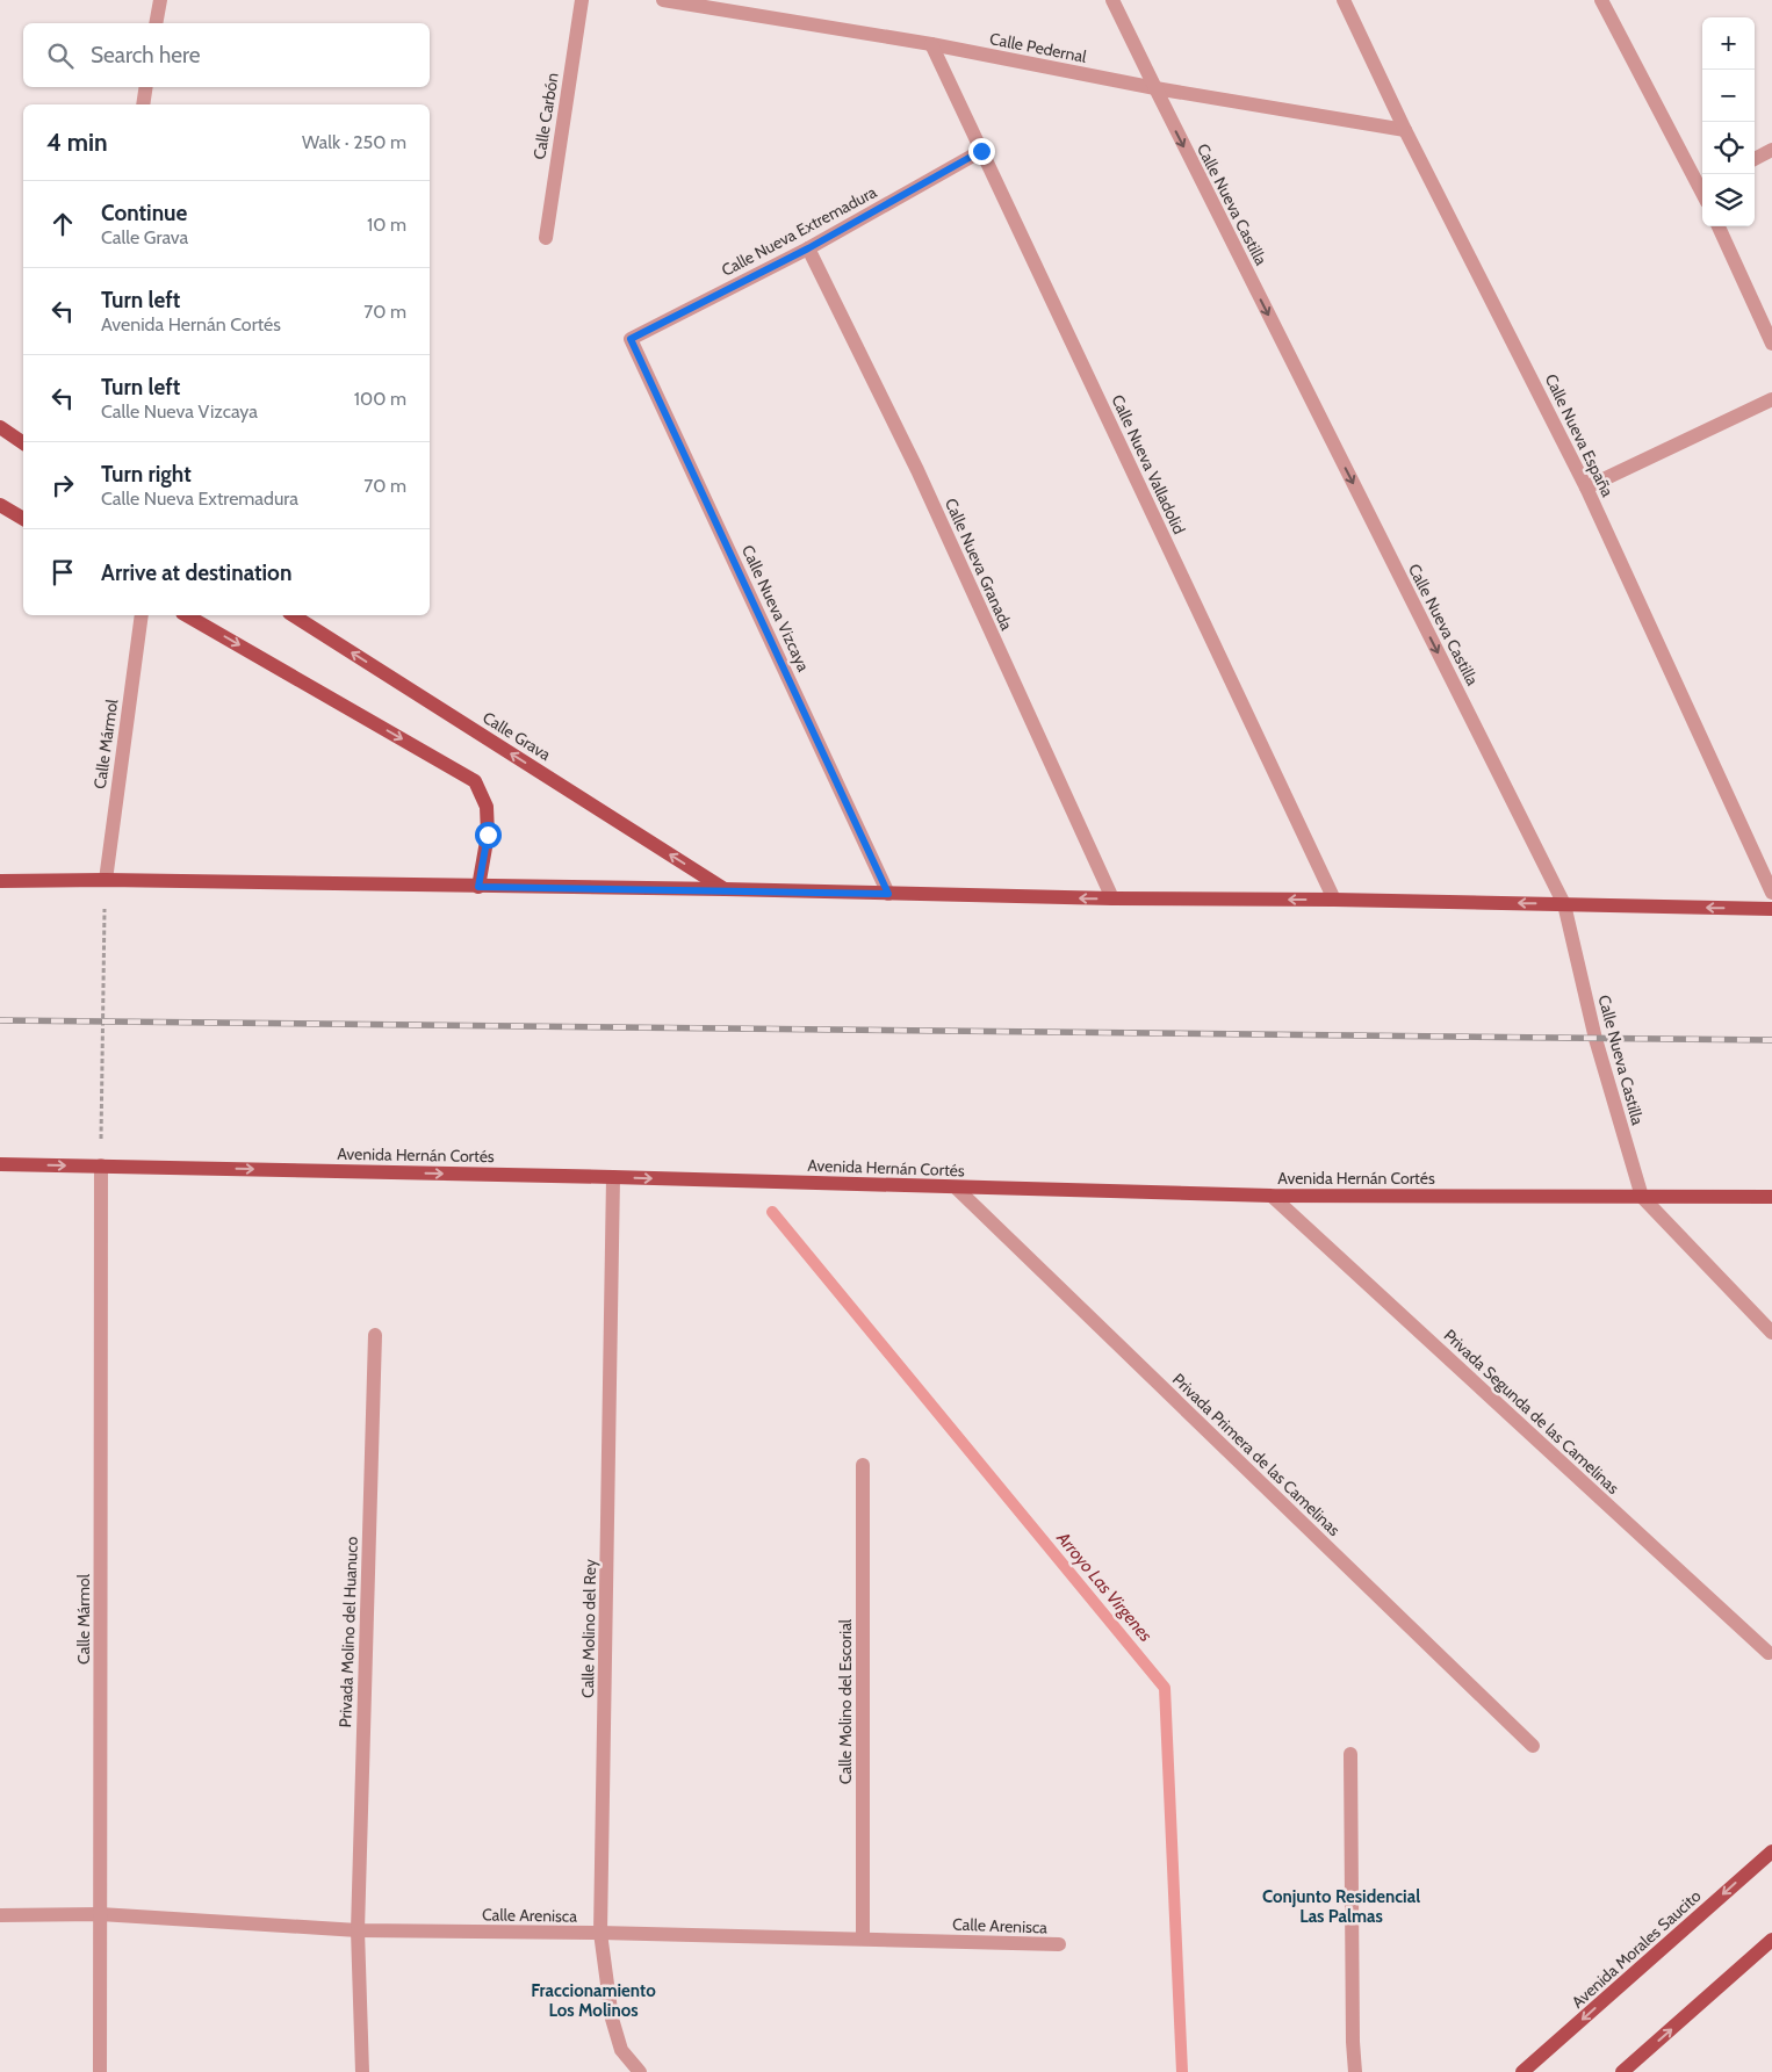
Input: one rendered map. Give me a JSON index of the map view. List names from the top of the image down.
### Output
{
  "streets": {
    "main road": ["Calle Grava", "Avenida Hernán Cortés", "Avenida Morales Saucito"],
    "street": [
      "Calle Pedernal",
      "Calle Carbón",
      "Calle Nueva Castilla",
      "Calle Nueva Extremadura",
      "Calle Nueva España",
      "Calle Nueva Valladolid",
      "Calle Nueva Granada",
      "Calle Nueva Vizcaya",
      "Calle Mármol",
      "Privada Segunda de las Camelinas",
      "Privada Primera de las Camelinas",
      "Calle Molino del Rey",
      "Privada Molino del Huanuco",
      "Calle Molino del Escorial",
      "Calle Arenisca"
    ]
  },
  "crossings": [
    ["Calle Pedernal", "Calle Nueva Castilla"],
    ["Calle Pedernal", "Calle Nueva España"],
    ["Calle Pedernal", "Calle Nueva Valladolid"],
    ["Calle Nueva Castilla", "Avenida Hernán Cortés"],
    ["Calle Nueva Extremadura", "Calle Nueva Valladolid"],
    ["Calle Nueva Extremadura", "Calle Nueva Granada"],
    ["Calle Nueva Extremadura", "Calle Nueva Vizcaya"],
    ["Calle Mármol", "Avenida Hernán Cortés"],
    ["Calle Mármol", "Calle Arenisca"],
    ["Avenida Hernán Cortés", "Privada Segunda de las Camelinas"],
    ["Avenida Hernán Cortés", "Privada Primera de las Camelinas"],
    ["Avenida Hernán Cortés", "Calle Molino del Rey"],
    ["Calle Molino del Rey", "Calle Arenisca"],
    ["Privada Molino del Huanuco", "Calle Arenisca"],
    ["Calle Molino del Escorial", "Calle Arenisca"]
  ],
  "one_way": ["Calle Nueva Castilla", "Calle Grava", "Avenida Hernán Cortés"],
  "districts": ["Conjunto Residencial Las Palmas", "Fraccionamiento Los Molinos"],
  "water": ["Arroyo Las Virgenes"],
  "page": {
    "map_buttons": ["+", "−"],
    "search": "Search here",
    "heading": ["4 min", "Walk · 250 m"],
    "list": [
      ["Continue", "Calle Grava", "10 m"],
      ["Turn left", "Avenida Hernán Cortés", "70 m"],
      ["Turn left", "Calle Nueva Vizcaya", "100 m"],
      ["Turn right", "Calle Nueva Extremadura", "70 m"],
      "Arrive at destination"
    ]
  }
}
